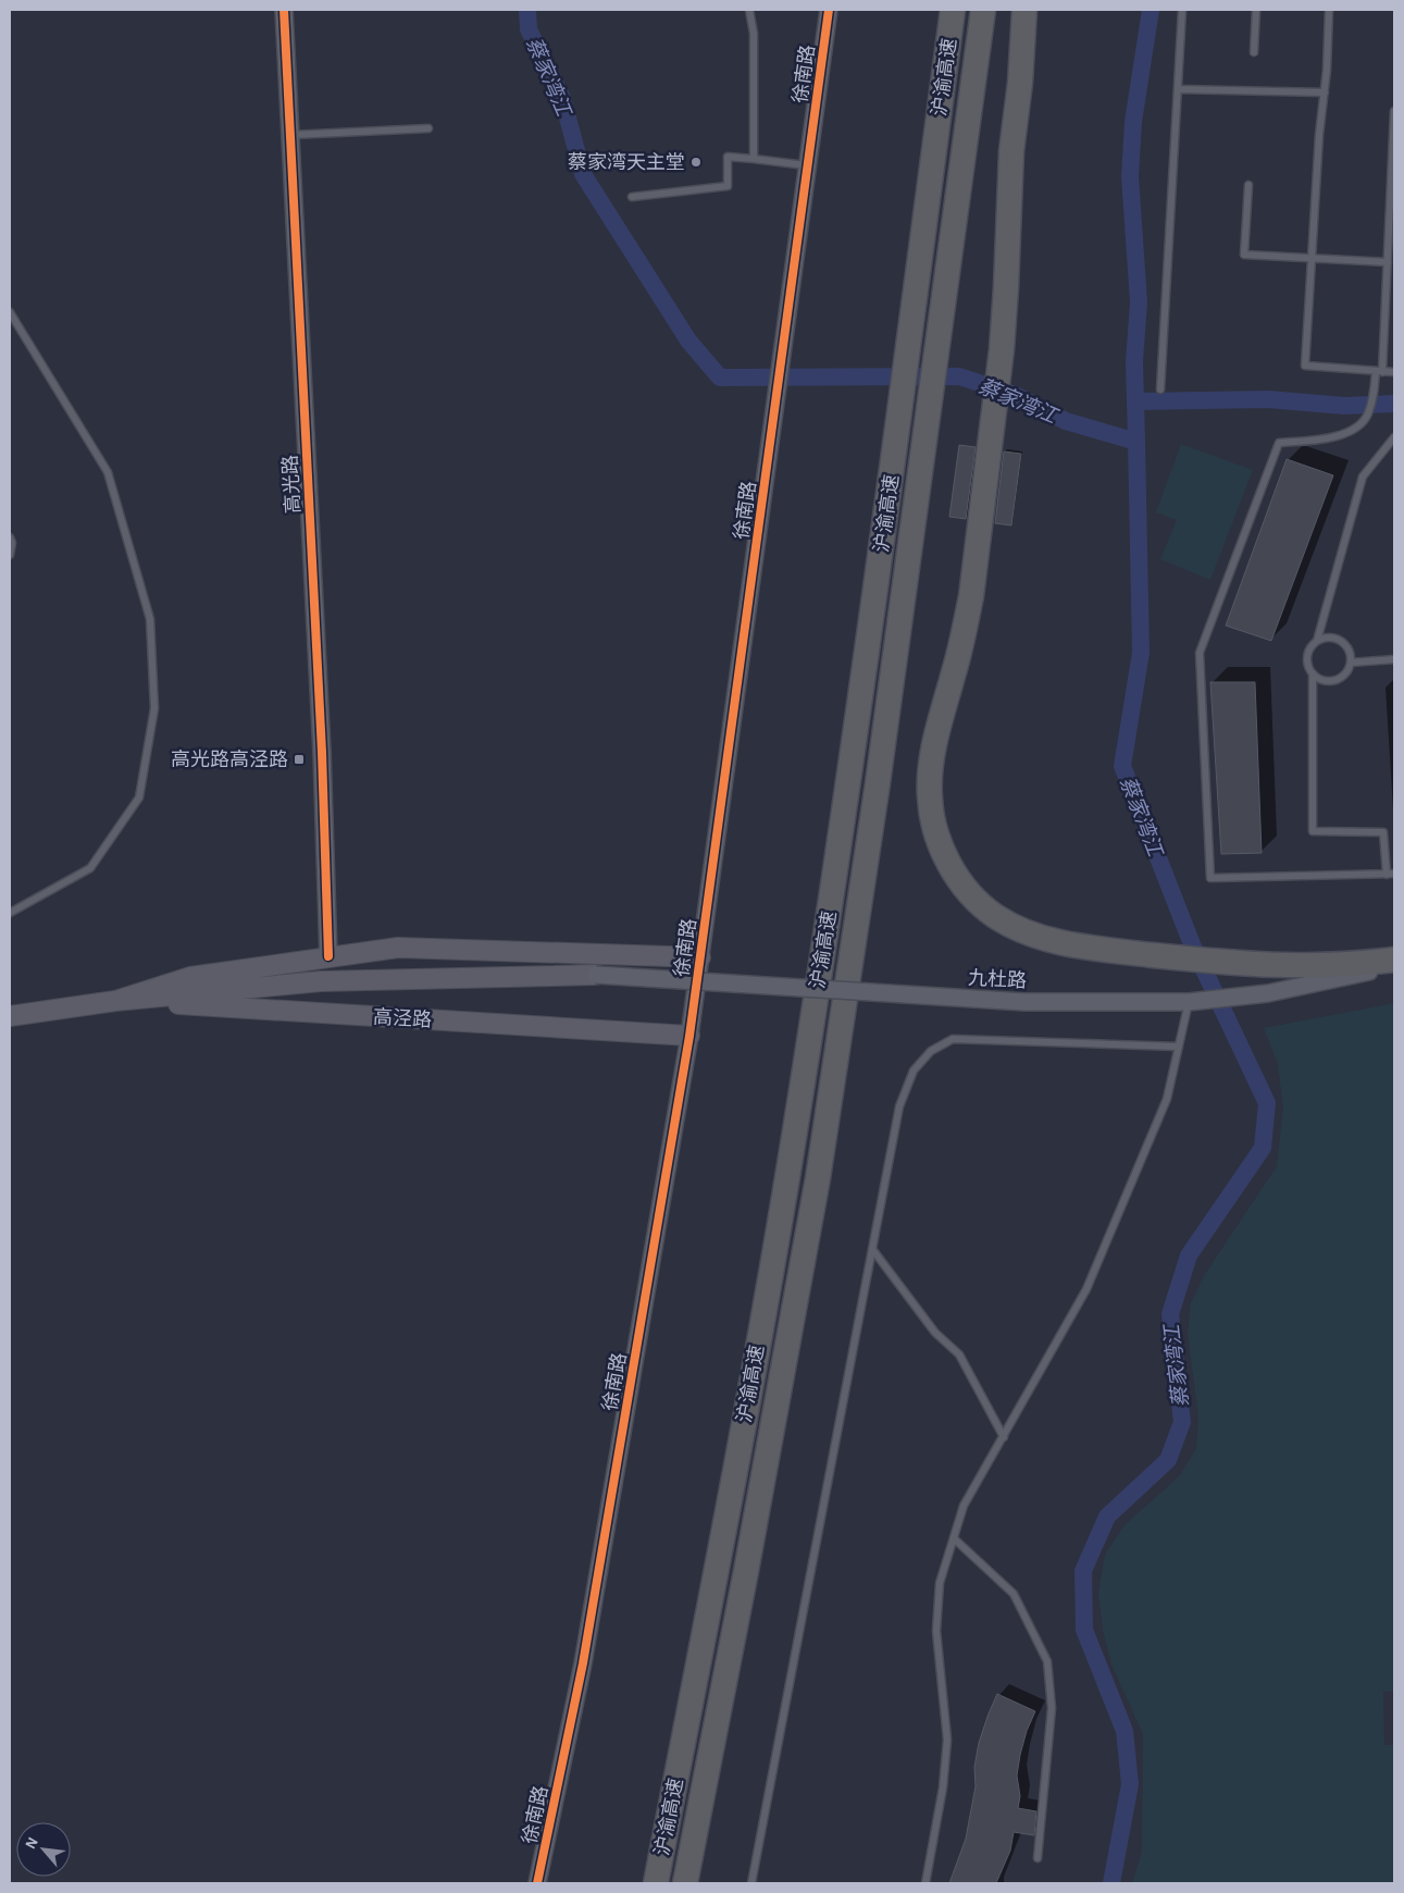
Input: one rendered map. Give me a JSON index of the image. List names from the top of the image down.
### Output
{
  "streets": {
    "highway": ["沪渝高速"],
    "main road": ["高泾路"],
    "street": ["徐南路", "高光路", "九杜路"]
  },
  "crossings": [
    ["徐南路", "高泾路"],
    ["高光路", "高泾路"],
    ["九杜路", "高泾路"]
  ],
  "water": ["蔡家湾江"],
  "places": {
    "other": ["蔡家湾天主堂"],
    "transit": ["高光路高泾路"]
  },
  "north": "top left"
}
